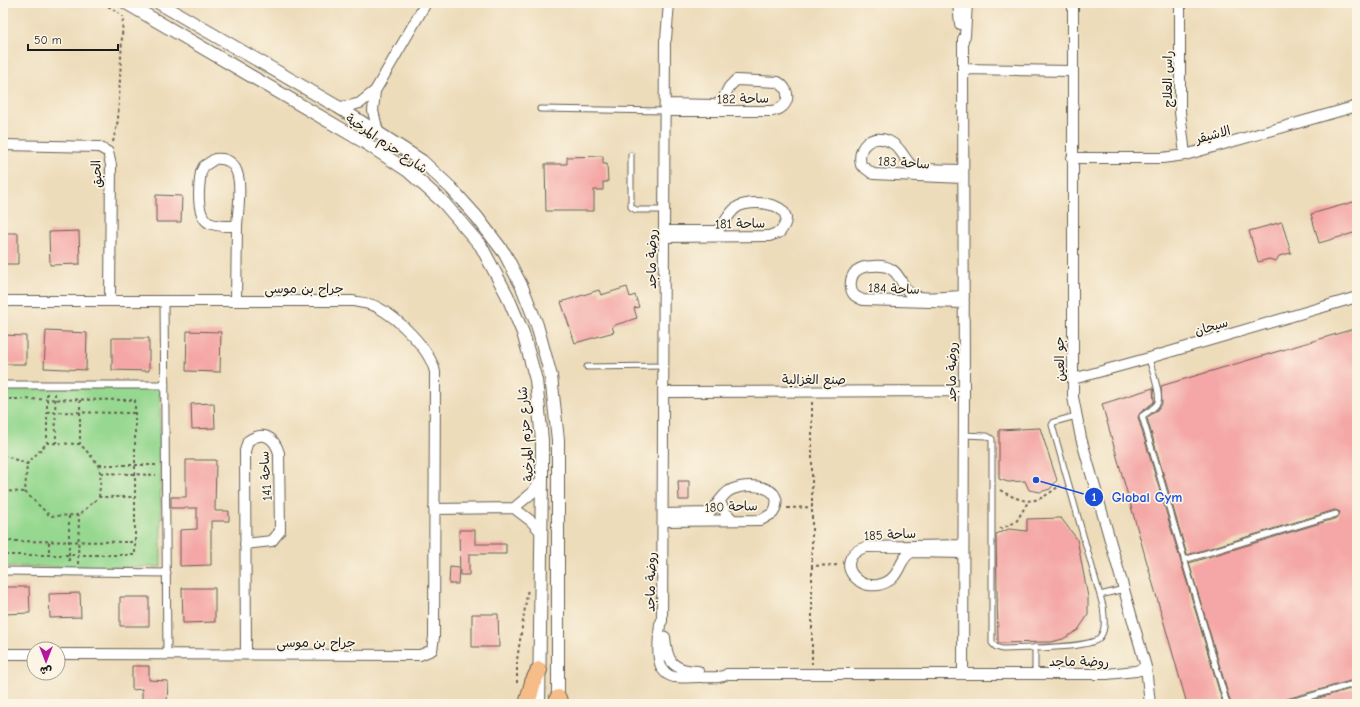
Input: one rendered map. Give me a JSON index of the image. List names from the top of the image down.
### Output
{
  "streets": {
    "street": [
      "راس العلاج",
      "ساحة 182",
      "الاشيقر",
      "شارع حزم المرخية",
      "ساحة 183",
      "الحبق",
      "ساحة 181",
      "روضة ماجد",
      "جراح بن موسى",
      "ساحة 184",
      "سيحان",
      "جو العين",
      "صنع الغزالية",
      "ساحة 141",
      "ساحة 180",
      "ساحة 185"
    ]
  },
  "crossings": [
    ["راس العلاج", "الاشيقر"],
    ["ساحة 182", "روضة ماجد"],
    ["الاشيقر", "جو العين"],
    ["ساحة 183", "روضة ماجد"],
    ["الحبق", "جراح بن موسى"],
    ["ساحة 181", "روضة ماجد"],
    ["روضة ماجد", "ساحة 184"],
    ["روضة ماجد", "جو العين"],
    ["روضة ماجد", "صنع الغزالية"],
    ["روضة ماجد", "ساحة 180"],
    ["روضة ماجد", "ساحة 185"],
    ["جراح بن موسى", "ساحة 141"],
    ["سيحان", "جو العين"]
  ],
  "places": ["Global Gym"],
  "scale_bar": "50 m",
  "north": "bottom"
}
